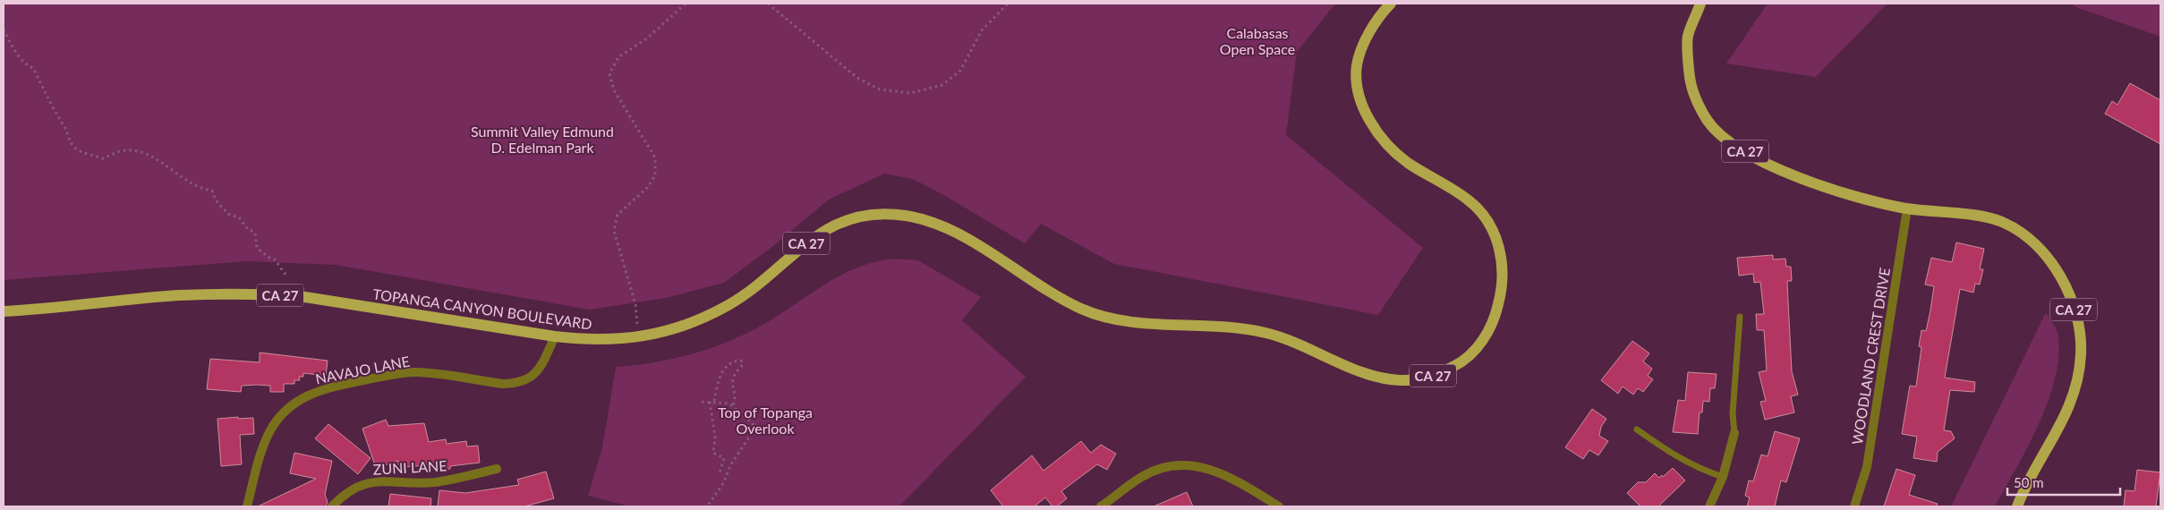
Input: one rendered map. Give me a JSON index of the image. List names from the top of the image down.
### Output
{
  "streets": {
    "main road": ["CA 27", "TOPANGA CANYON BOULEVARD"],
    "street": ["WOODLAND CREST DRIVE", "NAVAJO LANE", "ZUNI LANE"]
  },
  "crossings": [
    ["CA 27", "WOODLAND CREST DRIVE"],
    ["TOPANGA CANYON BOULEVARD", "NAVAJO LANE"]
  ],
  "parks": ["Calabasas Open Space", "Summit Valley Edmund D. Edelman Park", "Top of Topanga Overlook"],
  "scale_bar": "50 m"
}
